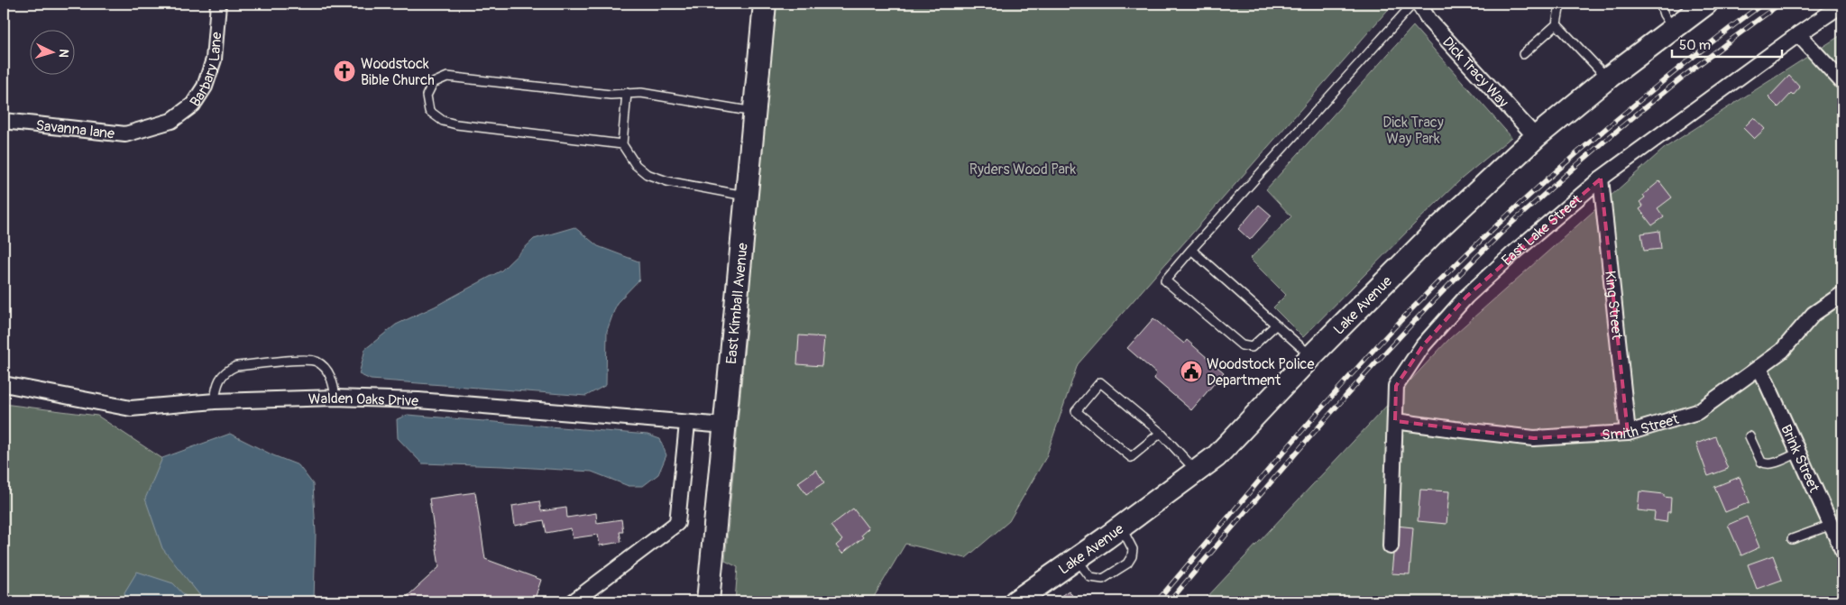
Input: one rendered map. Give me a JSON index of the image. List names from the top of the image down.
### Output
{
  "streets": {
    "street": [
      "Barbary Lane",
      "Dick Tracy Way",
      "Savanna lane",
      "East Lake Street",
      "East Kimball Avenue",
      "Lake Avenue",
      "King Street",
      "Walden Oaks Drive",
      "Smith Street",
      "Brink Street"
    ]
  },
  "crossings": [
    ["Barbary Lane", "Savanna lane"],
    ["Dick Tracy Way", "Lake Avenue"],
    ["East Lake Street", "King Street"],
    ["East Lake Street", "Smith Street"],
    ["East Kimball Avenue", "Walden Oaks Drive"],
    ["King Street", "Smith Street"],
    ["Smith Street", "Brink Street"]
  ],
  "parks": ["Dick Tracy Way Park", "Ryders Wood Park"],
  "places": {
    "church": ["Woodstock Bible Church"],
    "public building": ["Woodstock Police Department"]
  },
  "scale_bar": "50 m",
  "north": "right"
}
